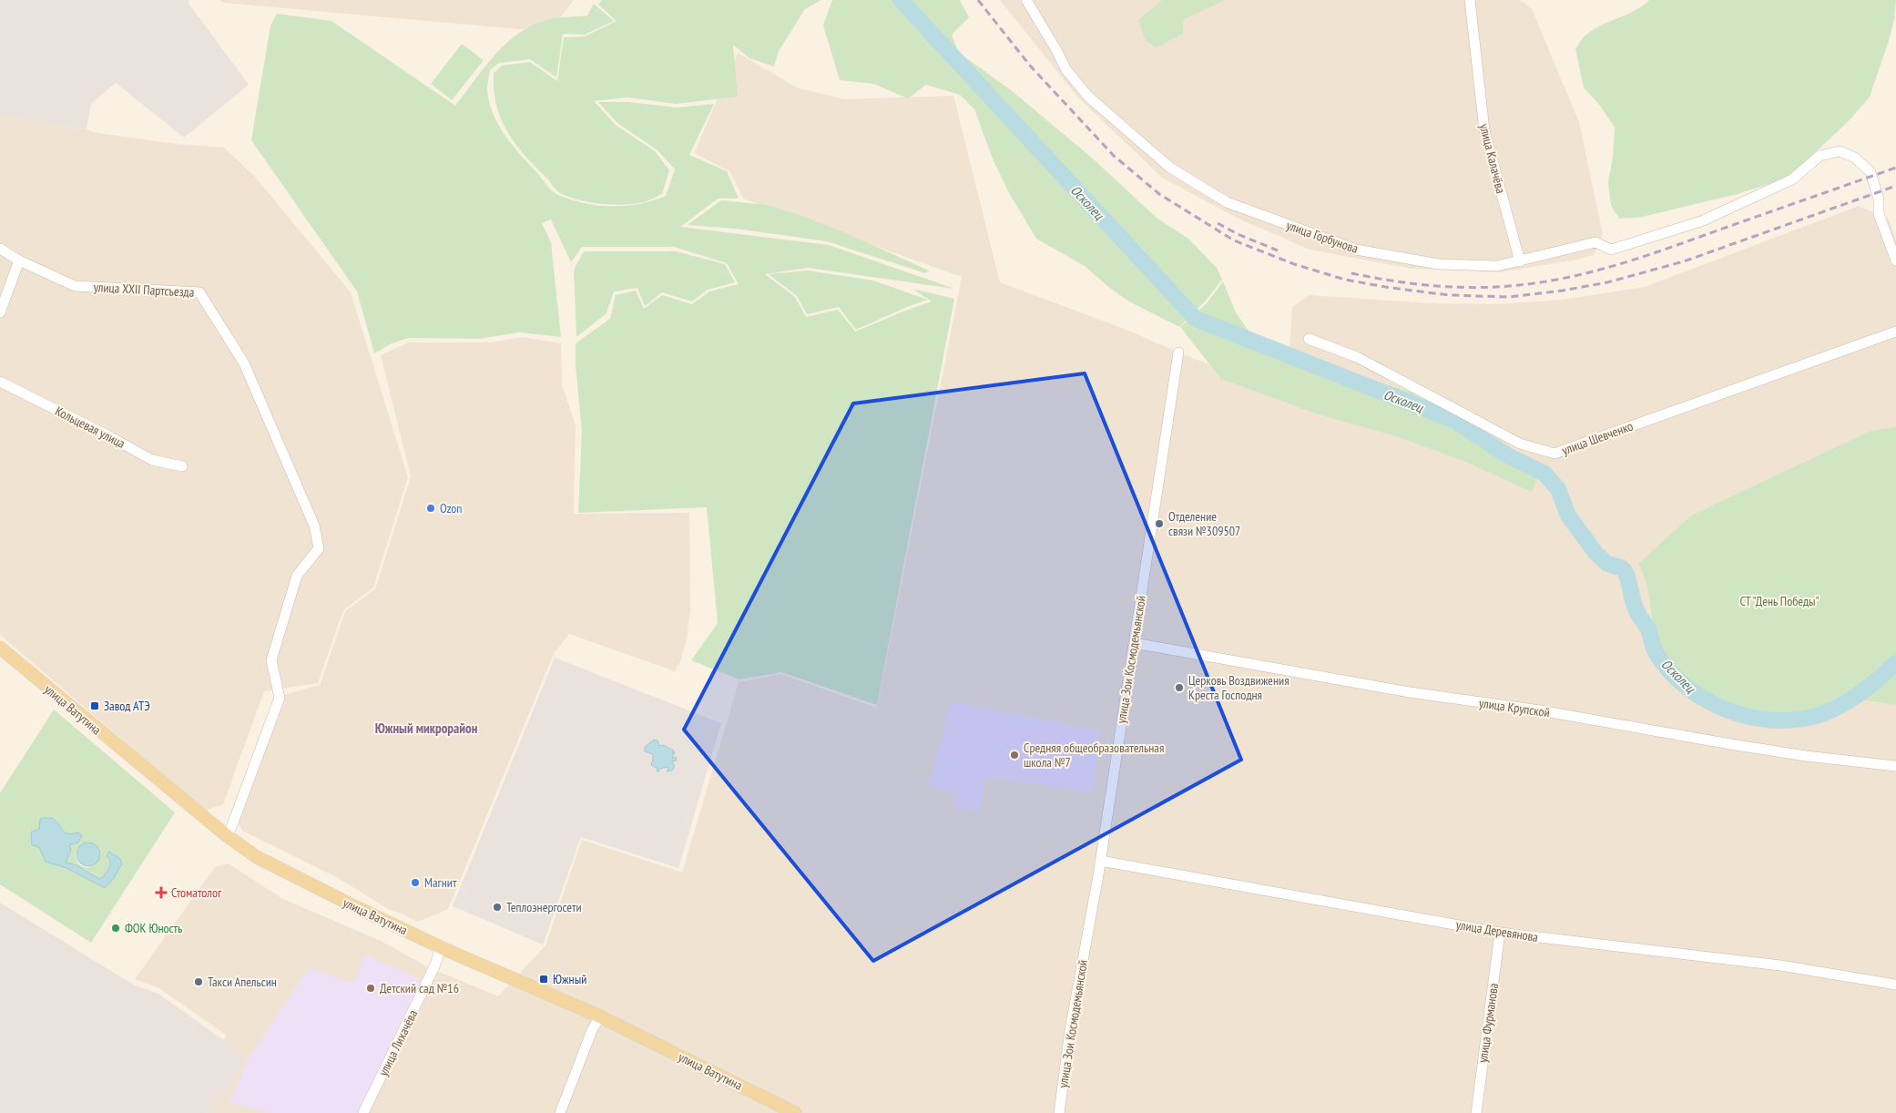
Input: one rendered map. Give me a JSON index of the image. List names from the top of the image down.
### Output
{
  "streets": {
    "main road": ["улица Ватутина"],
    "street": [
      "улица Калачёва",
      "улица Горбунова",
      "улица XXII Партсъезда",
      "Кольцевая улица",
      "улица Шевченко",
      "улица Зои Космодемьянской",
      "улица Крупской",
      "улица Деревянова",
      "улица Фурманова",
      "улица Лихачёва"
    ]
  },
  "crossings": [
    ["улица Калачёва", "улица Горбунова"],
    ["улица XXII Партсъезда", "улица Ватутина"],
    ["улица Зои Космодемьянской", "улица Крупской"],
    ["улица Зои Космодемьянской", "улица Деревянова"],
    ["улица Ватутина", "улица Лихачёва"],
    ["улица Деревянова", "улица Фурманова"]
  ],
  "districts": ["Южный микрорайон"],
  "water": ["Осколец"],
  "parks": ["СТ \"День Победы\""],
  "places": {
    "other": [
      "Ozon",
      "Отделение связи №309507",
      "Церковь Воздвижения Креста Господня",
      "Средняя общеобразовательная школа №7",
      "Магнит",
      "Теплоэнергосети",
      "ФОК Юность",
      "Такси Апельсин",
      "Детский сад №16"
    ],
    "transit": ["Завод АТЭ", "Южный"],
    "health": ["Стоматолог"]
  }
}
